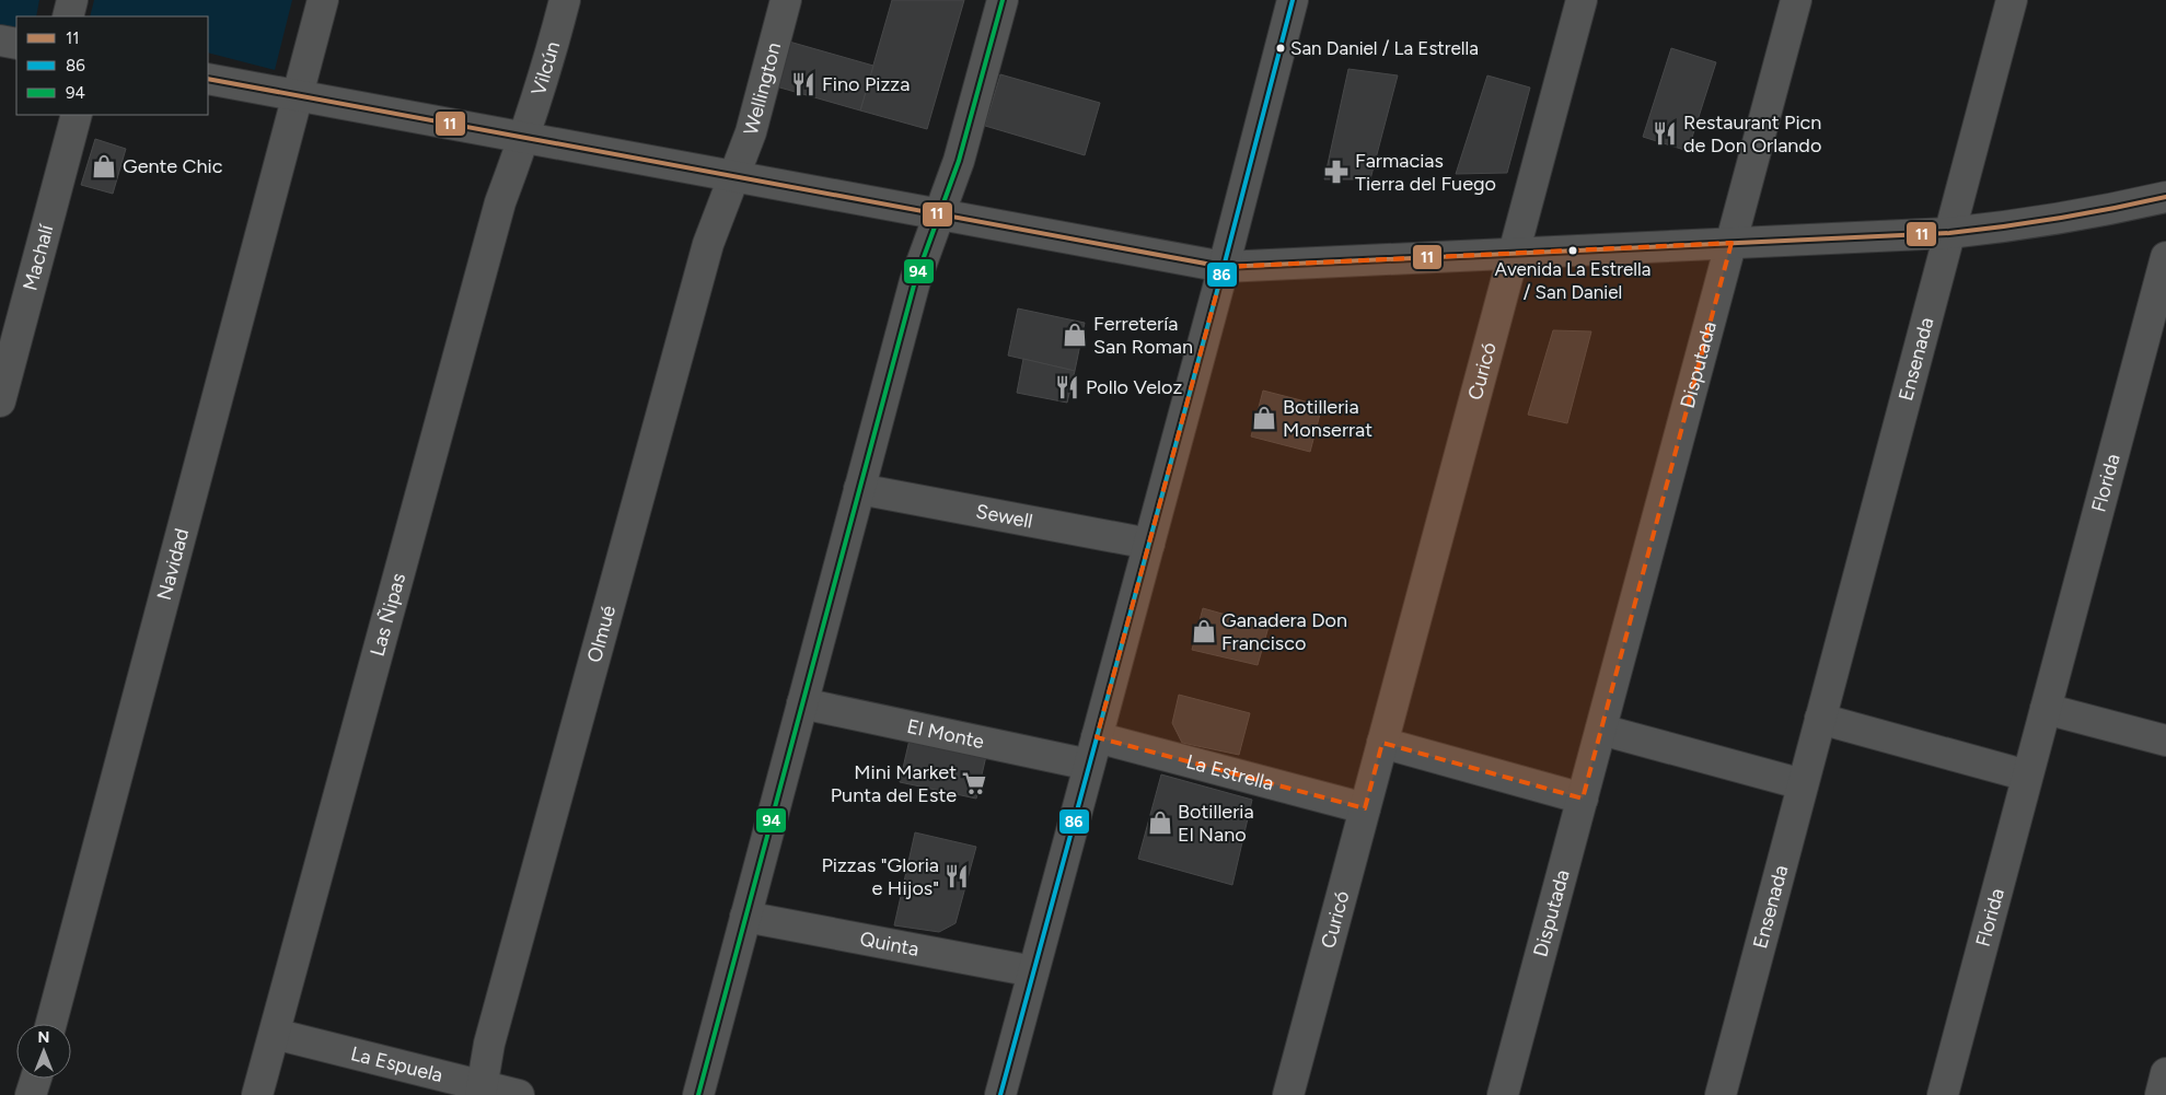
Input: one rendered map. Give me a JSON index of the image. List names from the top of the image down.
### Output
{
  "streets": {
    "street": [
      "Vilcún",
      "Wellington",
      "Machalí",
      "Ensenada",
      "Disputada",
      "Curicó",
      "Florida",
      "Sewell",
      "Navidad",
      "Las Ñipas",
      "Olmué",
      "El Monte",
      "La Estrella",
      "Quinta",
      "La Espuela"
    ]
  },
  "crossings": [
    ["Vilcún", "Las Ñipas"],
    ["Wellington", "Olmué"],
    ["Curicó", "La Estrella"],
    ["Las Ñipas", "La Espuela"],
    ["Olmué", "La Espuela"],
    ["El Monte", "La Estrella"]
  ],
  "places": {
    "other": ["San Daniel / La Estrella", "Avenida La Estrella / San Daniel"],
    "restaurant": [
      "Fino Pizza",
      "Restaurant Picn de Don Orlando",
      "Pollo Veloz",
      "Pizzas \"Gloria e Hijos\""
    ],
    "shop": [
      "Gente Chic",
      "Ferretería San Roman",
      "Botilleria Monserrat",
      "Ganadera Don Francisco",
      "Botilleria El Nano"
    ],
    "pharmacy": ["Farmacias Tierra del Fuego"],
    "supermarket": ["Mini Market Punta del Este"]
  },
  "lines": ["transit line 86", "transit line 94", "transit line 11"],
  "legend": ["11", "86", "94"],
  "north": "top"
}
